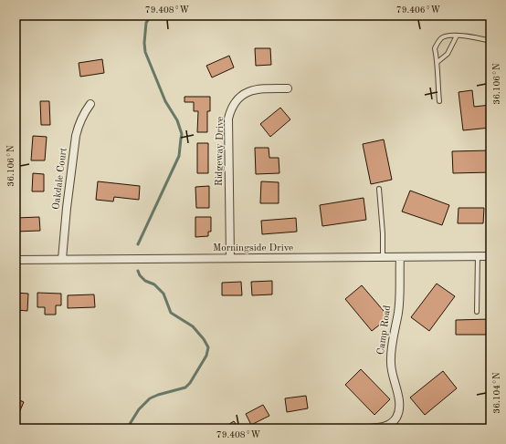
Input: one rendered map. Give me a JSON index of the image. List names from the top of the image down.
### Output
{
  "streets": {
    "street": [
      "Ridgeway Drive",
      "Oakdale Court",
      "Morningside Drive",
      "Camp Road"
    ]
  },
  "crossings": [
    ["Ridgeway Drive", "Morningside Drive"],
    ["Oakdale Court", "Morningside Drive"],
    ["Morningside Drive", "Camp Road"]
  ],
  "coordinates": [
    "79.408°W",
    "79.406°W",
    "36.106°N",
    "36.104°N"
  ]
}
